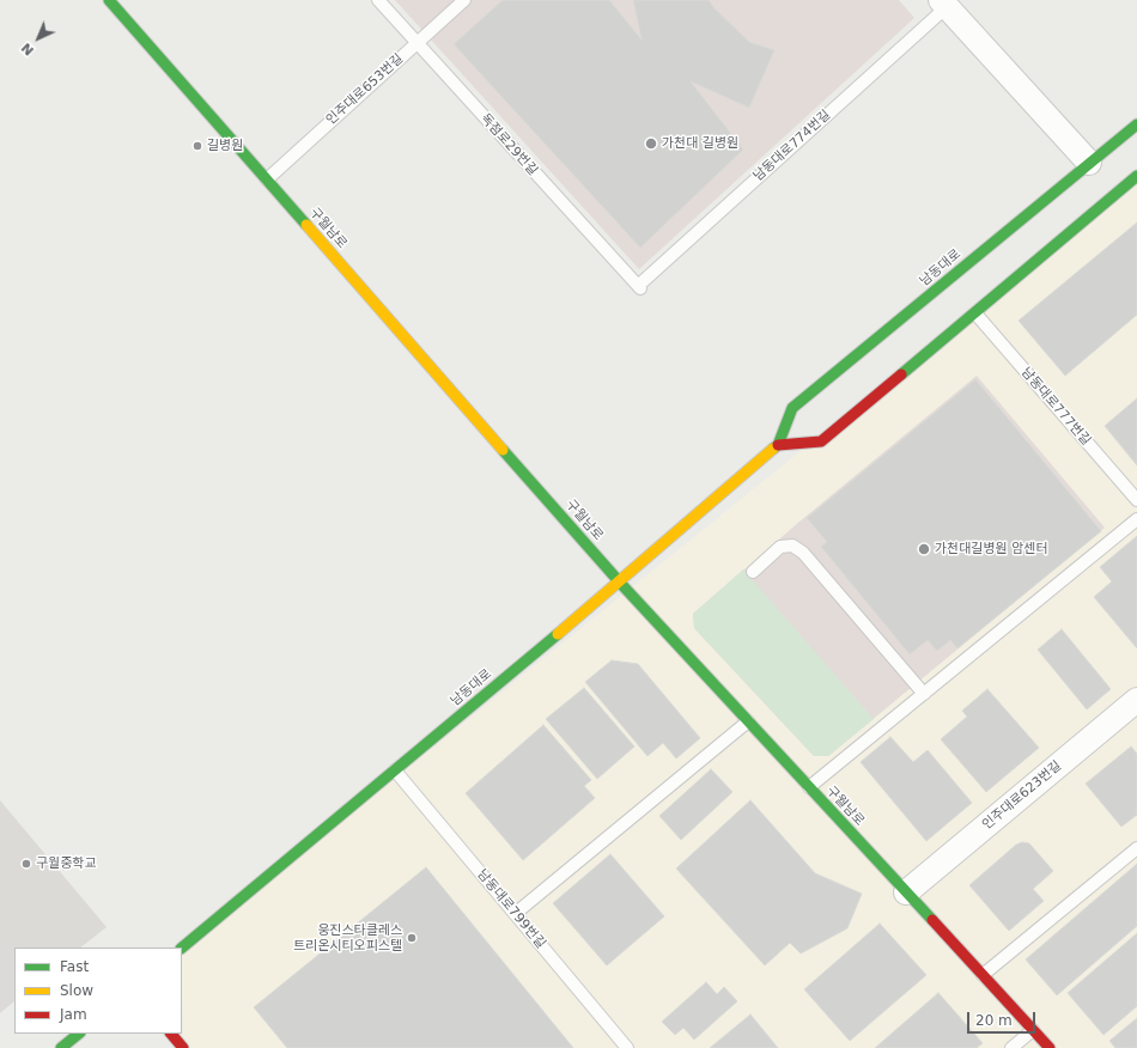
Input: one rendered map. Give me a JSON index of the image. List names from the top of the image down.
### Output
{
  "streets": {
    "main road": ["구월남로", "남동대로"],
    "street": ["남동대로774번길", "인주대로623번길"],
    "lane": [
      "인주대로653번길",
      "독점로29번길",
      "남동대로777번길",
      "남동대로799번길"
    ]
  },
  "crossings": [
    ["인주대로653번길", "독점로29번길"],
    ["인주대로653번길", "구월남로"],
    ["독점로29번길", "남동대로774번길"],
    ["남동대로774번길", "남동대로"],
    ["구월남로", "남동대로"],
    ["구월남로", "인주대로623번길"],
    ["남동대로", "남동대로799번길"]
  ],
  "places": [
    "가천대 길병원",
    "길병원",
    "가천대길병원 암센터",
    "구월중학교",
    "웅진스타클레스 트리온시티오피스텔"
  ],
  "legend": ["Fast", "Slow", "Jam"],
  "scale_bar": "20 m",
  "north": "bottom left"
}
